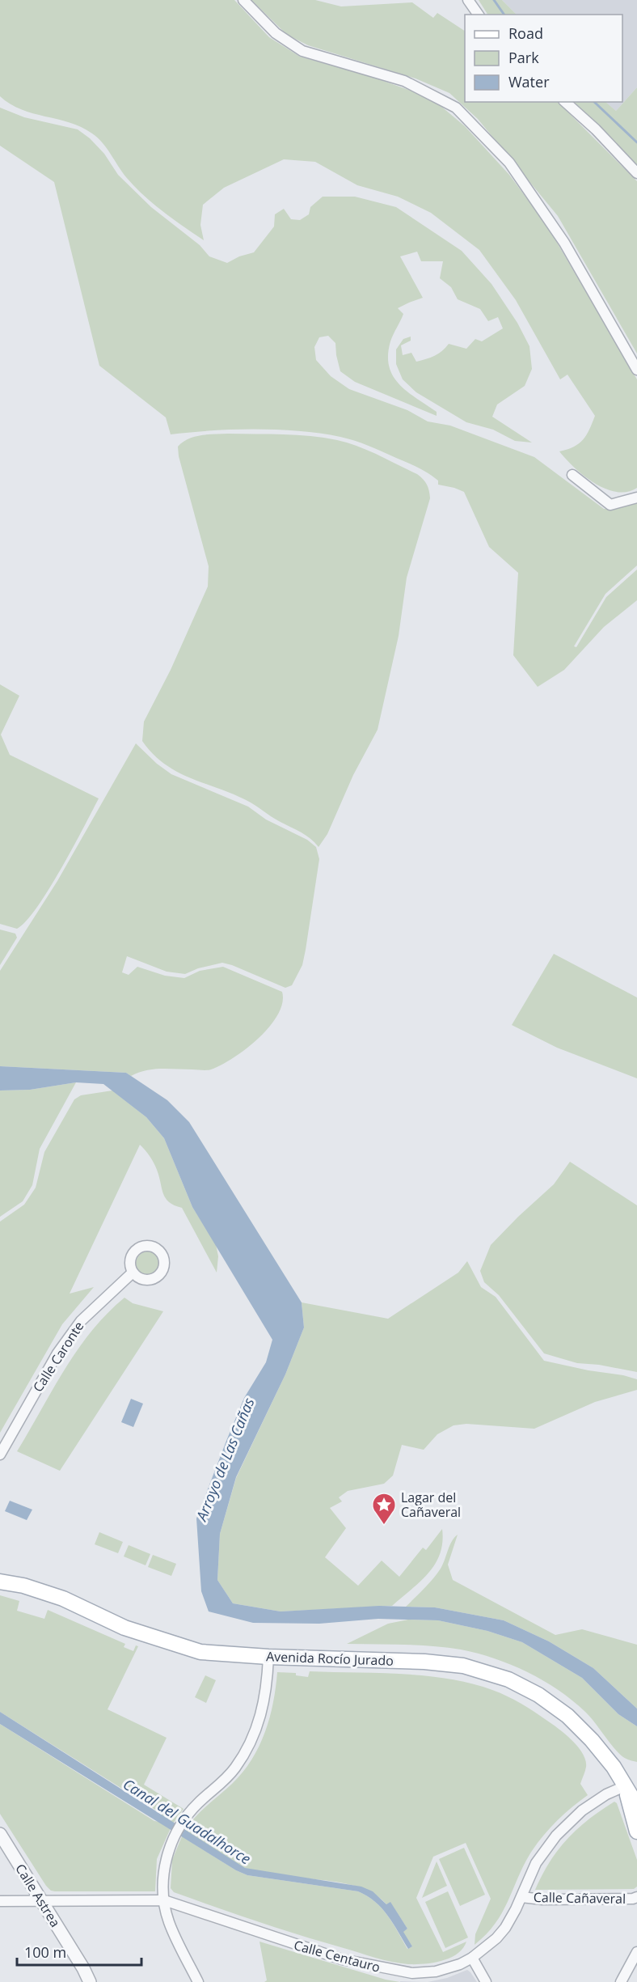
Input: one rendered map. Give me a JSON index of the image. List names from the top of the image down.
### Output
{
  "streets": {
    "main road": ["Avenida Rocío Jurado"],
    "street": [
      "Calle Caronte",
      "Calle Astrea",
      "Calle Cañaveral",
      "Calle Centauro"
    ]
  },
  "crossings": [
    ["Avenida Rocío Jurado", "Calle Centauro"],
    ["Calle Astrea", "Calle Centauro"],
    ["Calle Cañaveral", "Calle Centauro"]
  ],
  "water": ["Arroyo de Las Cañas", "Canal del Guadalhorce"],
  "places": {
    "place": ["Lagar del Cañaveral"]
  },
  "legend": ["Road", "Park", "Water"],
  "scale_bar": "100 m"
}
